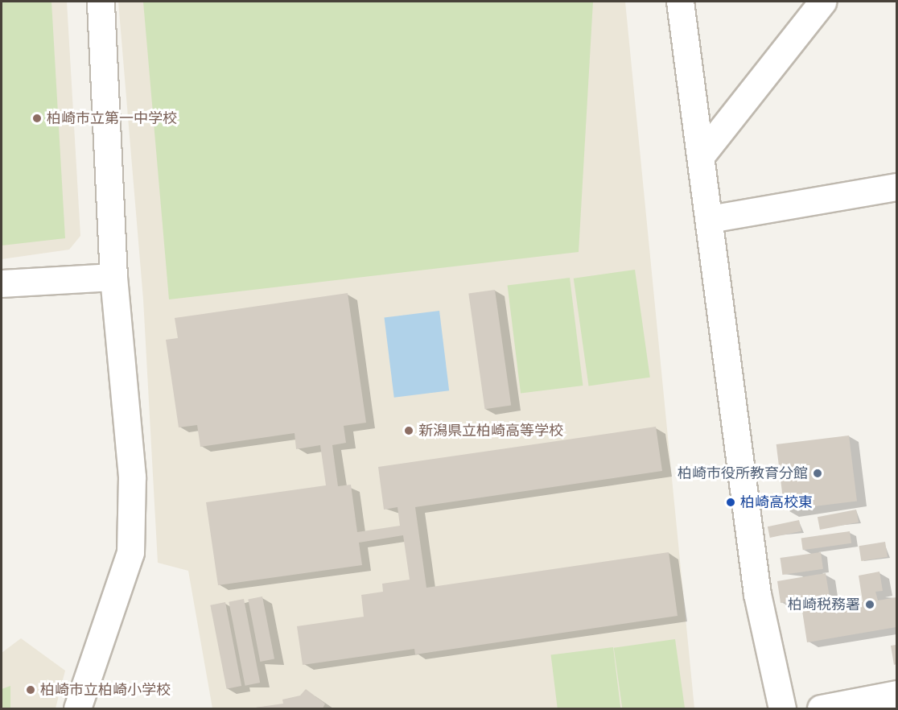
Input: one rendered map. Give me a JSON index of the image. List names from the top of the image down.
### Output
{
  "places": [
    "柏崎市立第一中学校",
    "新潟県立柏崎高等学校",
    "柏崎市役所教育分館",
    "柏崎高校東",
    "柏崎税務署",
    "柏崎市立柏崎小学校"
  ]
}
